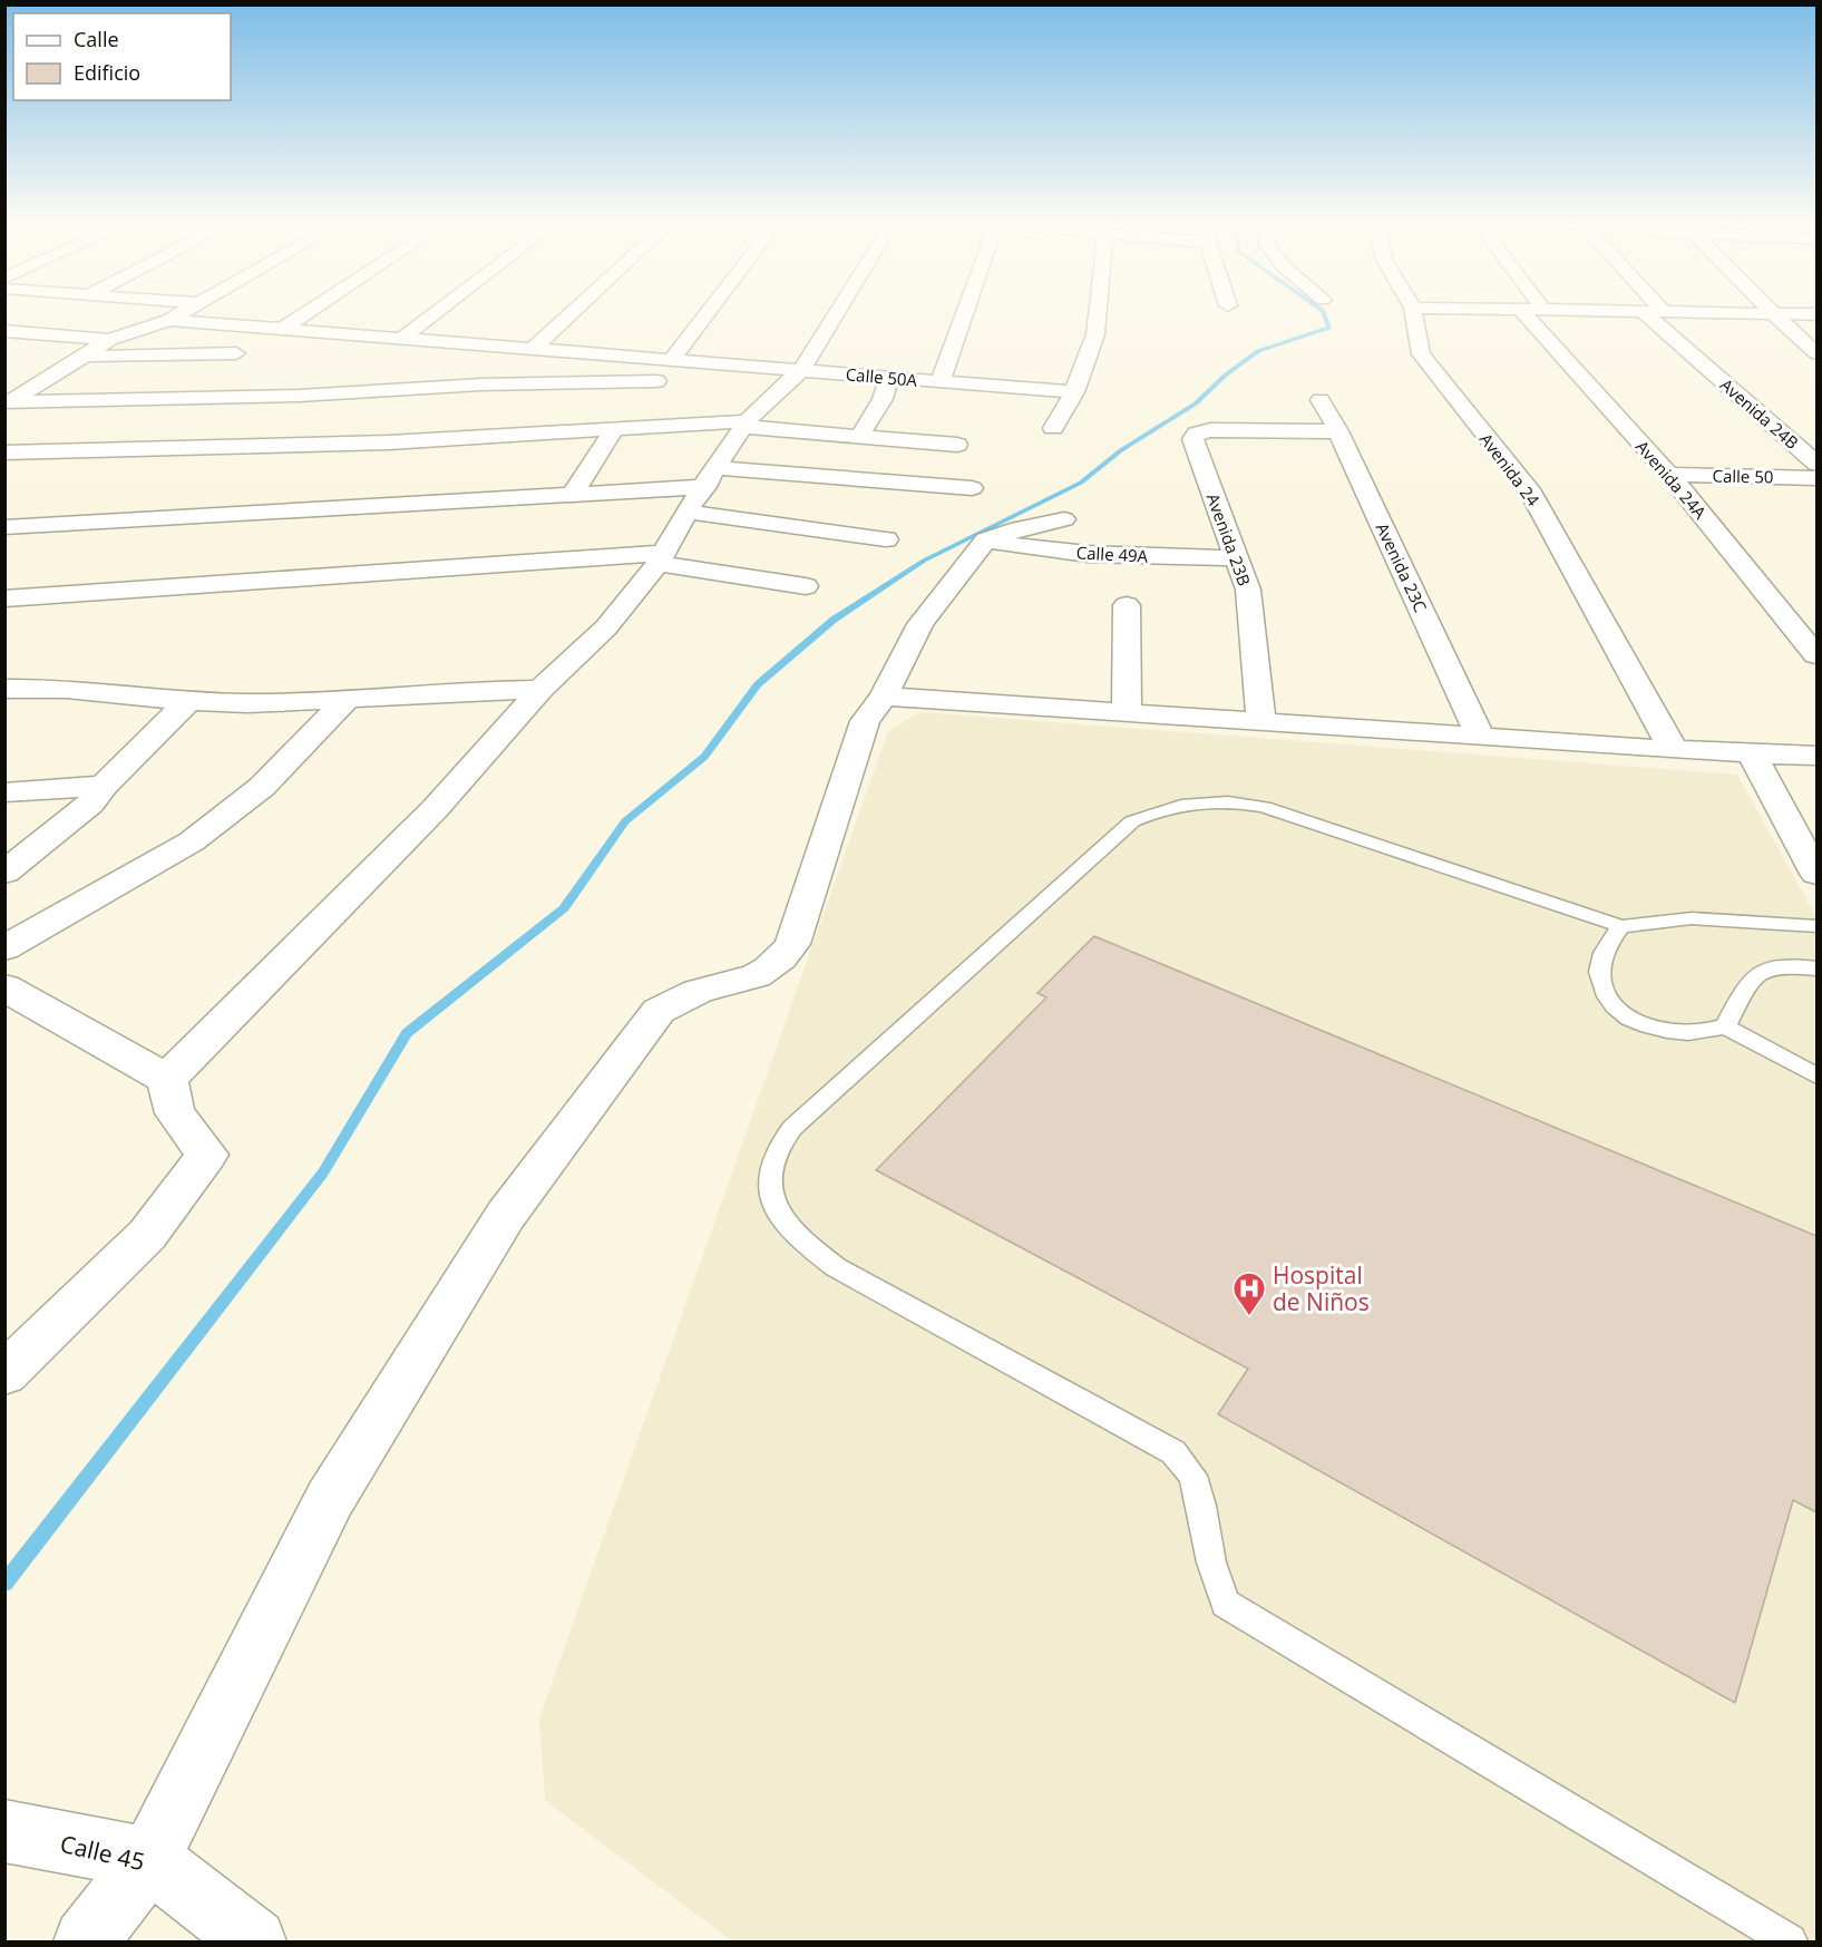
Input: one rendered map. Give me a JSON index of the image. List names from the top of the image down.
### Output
{
  "streets": {
    "street": [
      "Calle 50A",
      "Avenida 24B",
      "Avenida 24",
      "Calle 50",
      "Avenida 24A",
      "Avenida 23B",
      "Calle 49A",
      "Avenida 23C",
      "Calle 45"
    ]
  },
  "crossings": [
    ["Calle 50", "Avenida 24A"],
    ["Avenida 23B", "Calle 49A"],
    ["Avenida 23B", "Avenida 23C"]
  ],
  "places": {
    "hospital": ["Hospital de Niños"]
  },
  "legend": ["Calle", "Edificio"]
}
